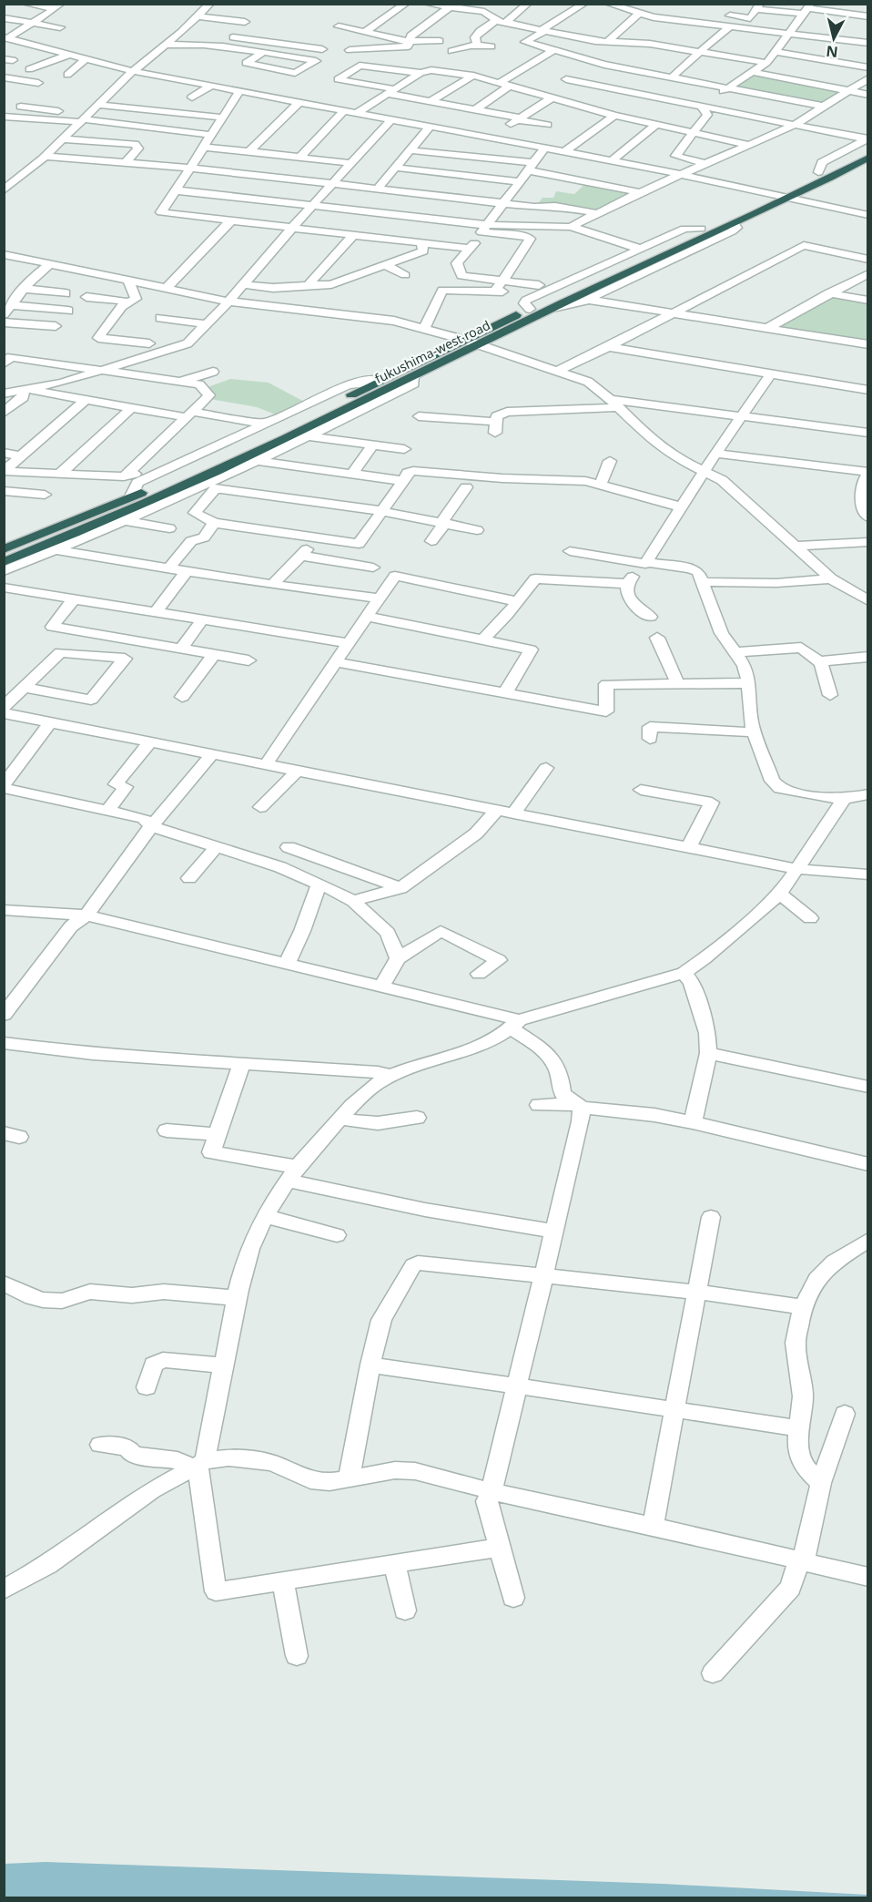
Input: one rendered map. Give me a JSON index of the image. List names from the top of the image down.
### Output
{
  "streets": {
    "highway": ["fukushima-west road"]
  },
  "north": "bottom"
}
